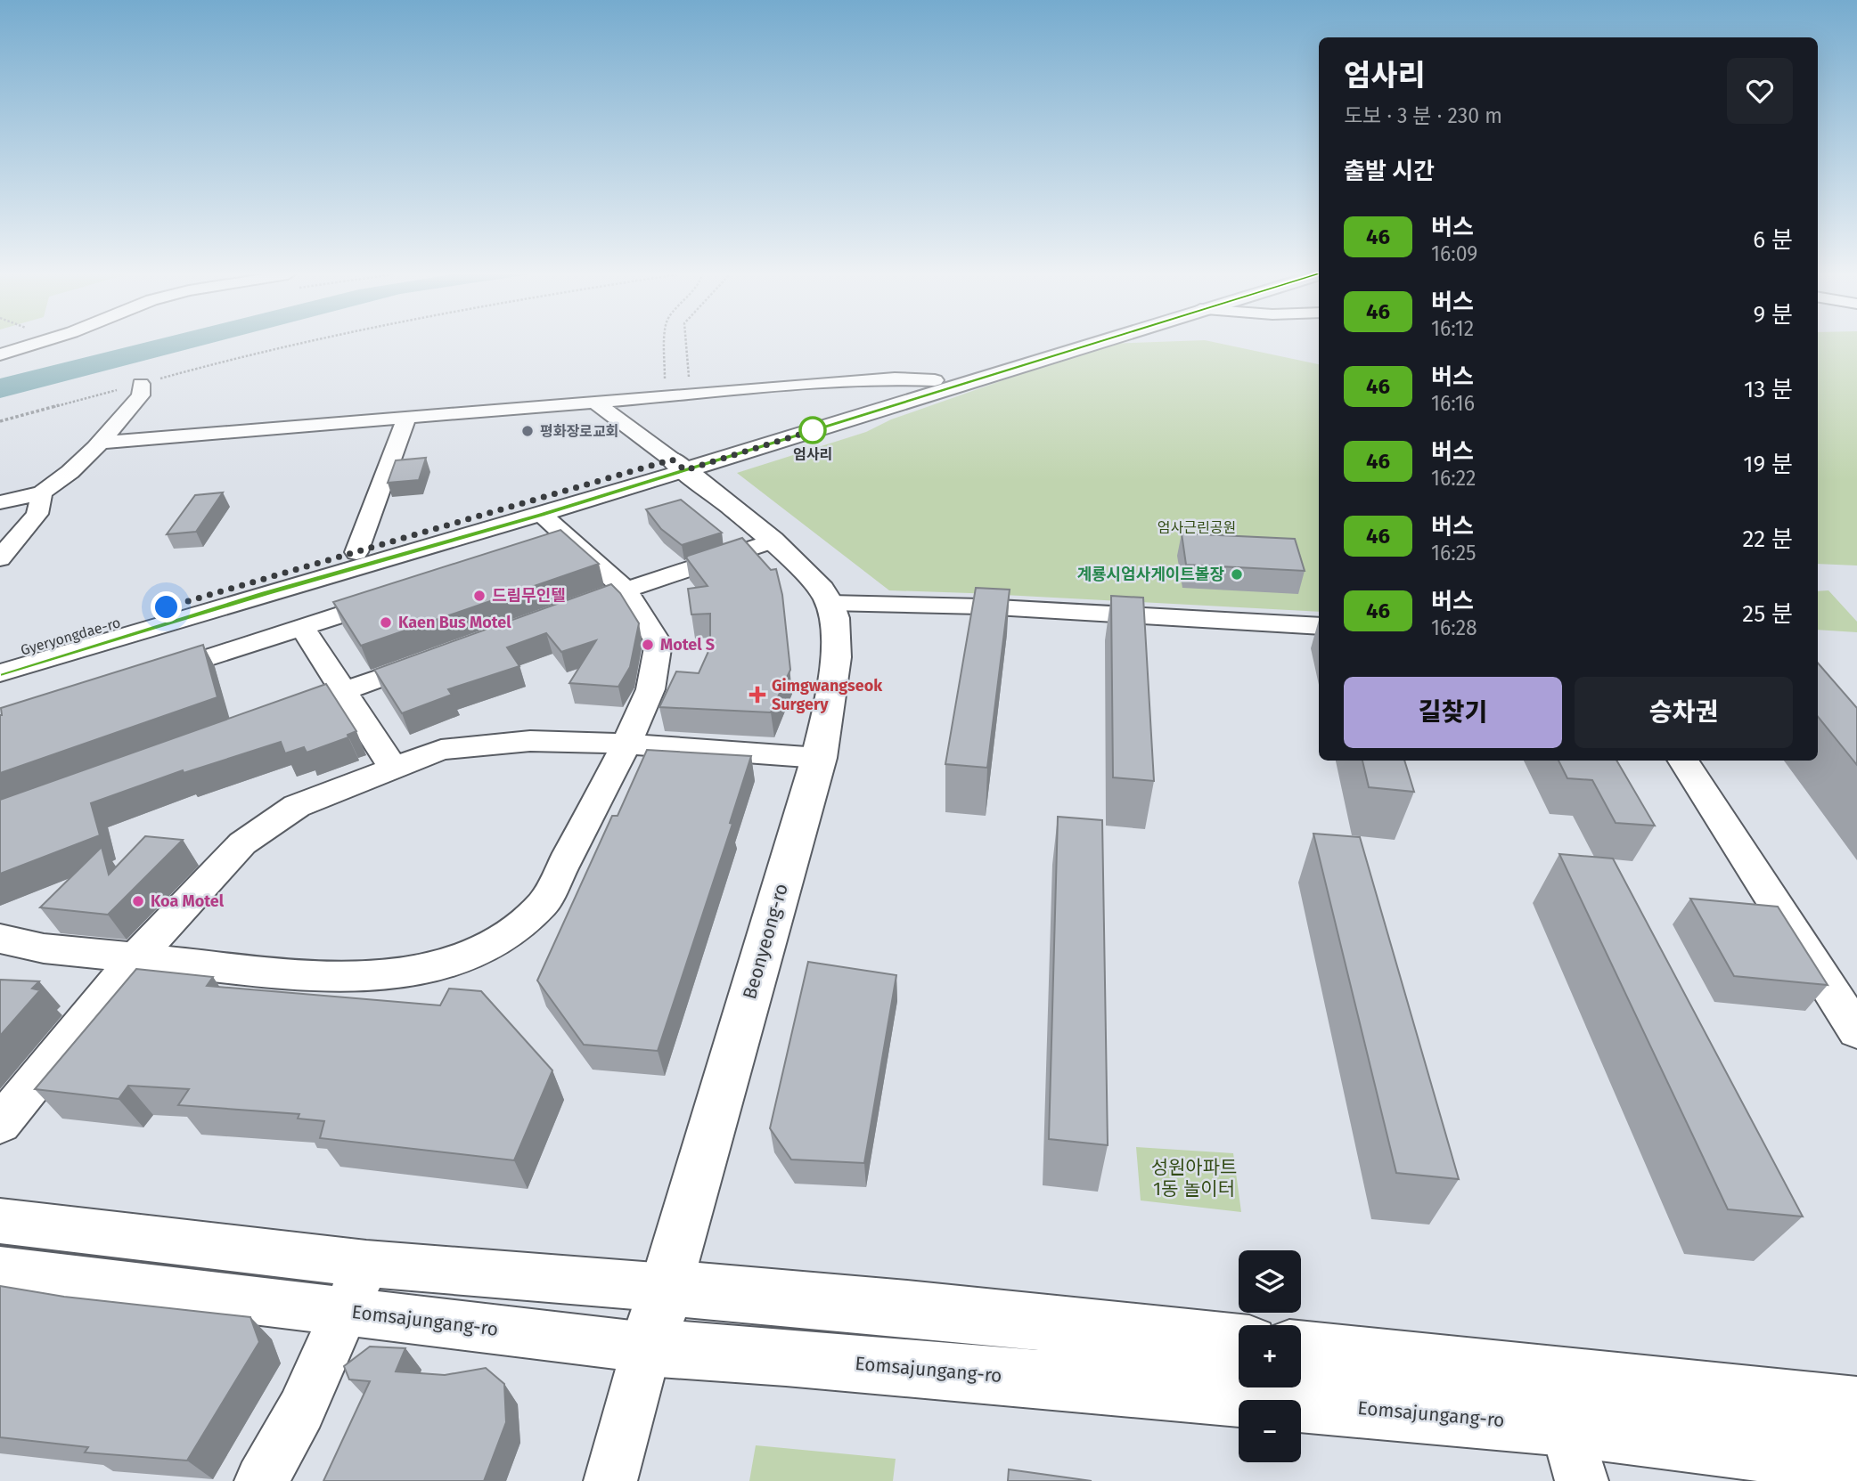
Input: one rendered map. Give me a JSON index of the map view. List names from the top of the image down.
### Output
{
  "streets": {
    "main road": ["Gyeryongdae-ro", "Beonyeong-ro", "Eomsajungang-ro"]
  },
  "crossings": [
    ["Gyeryongdae-ro", "Beonyeong-ro"],
    ["Beonyeong-ro", "Eomsajungang-ro"]
  ],
  "parks": ["엄사근린공원", "성원아파트 1동 놀이터"],
  "places": {
    "other": [
      "엄사리",
      "평화장로교회",
      "계룡시엄사게이트볼장",
      "드림무인텔",
      "Kaen Bus Motel",
      "Motel S",
      "Koa Motel"
    ],
    "health": ["Gimgwangseok Surgery"]
  },
  "lines": ["bus line 46"],
  "page": {
    "heading": [
      ["엄사리", "도보 · 3 분 · 230 m"],
      "출발 시간"
    ],
    "list": [
      {
        "mark": "46",
        "name": "버스",
        "note": "16:09",
        "value": "6 분"
      },
      {
        "mark": "46",
        "name": "버스",
        "note": "16:12",
        "value": "9 분"
      },
      {
        "mark": "46",
        "name": "버스",
        "note": "16:16",
        "value": "13 분"
      },
      {
        "mark": "46",
        "name": "버스",
        "note": "16:22",
        "value": "19 분"
      },
      {
        "mark": "46",
        "name": "버스",
        "note": "16:25",
        "value": "22 분"
      },
      {
        "mark": "46",
        "name": "버스",
        "note": "16:28",
        "value": "25 분"
      }
    ],
    "buttons": ["길찾기", "승차권"],
    "map_buttons": ["+", "−"]
  }
}
